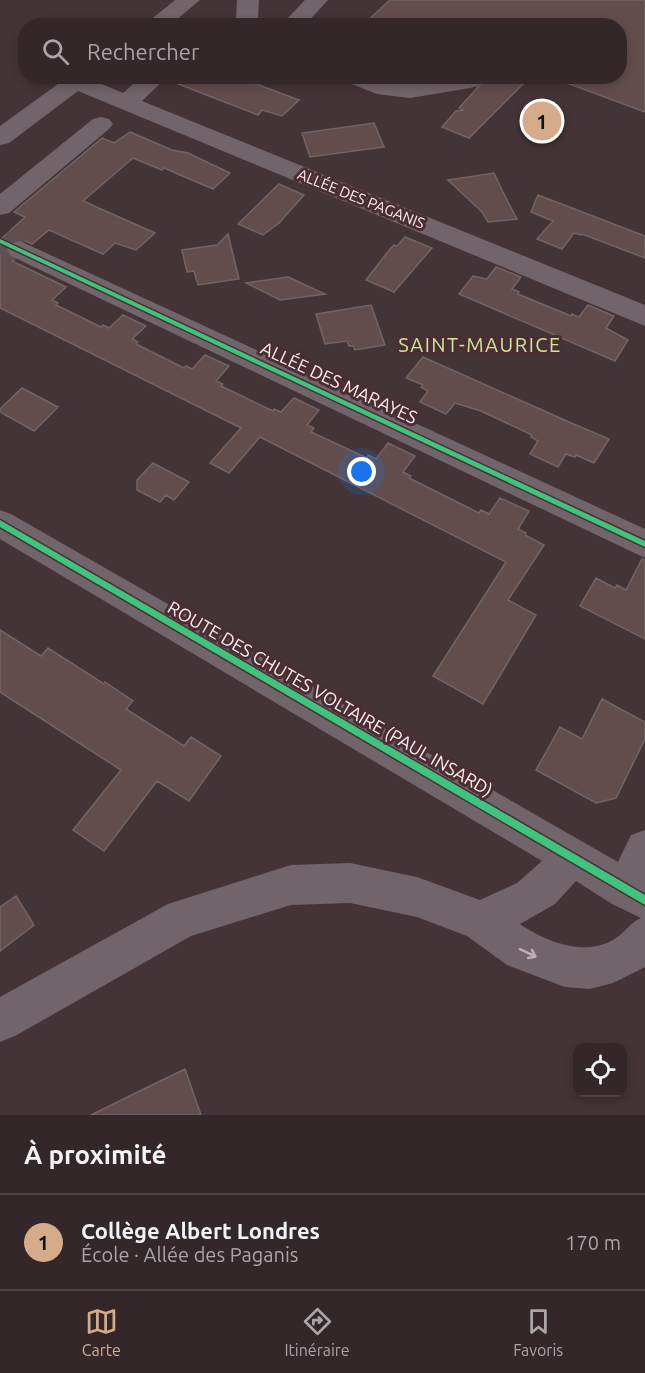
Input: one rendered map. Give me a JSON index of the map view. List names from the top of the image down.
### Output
{
  "streets": {
    "street": ["ALLÉE DES PAGANIS", "ALLÉE DES MARAYES", "ROUTE DES CHUTES VOLTAIRE (PAUL INSARD)"]
  },
  "districts": ["SAINT-MAURICE"],
  "page": {
    "search": "Rechercher",
    "pins": "1",
    "heading": "À proximité",
    "list": [
      {
        "mark": "1",
        "name": "Collège Albert Londres",
        "note": "École · Allée des Paganis",
        "value": "170 m"
      }
    ],
    "nav": ["Carte", "Itinéraire", "Favoris"]
  }
}
